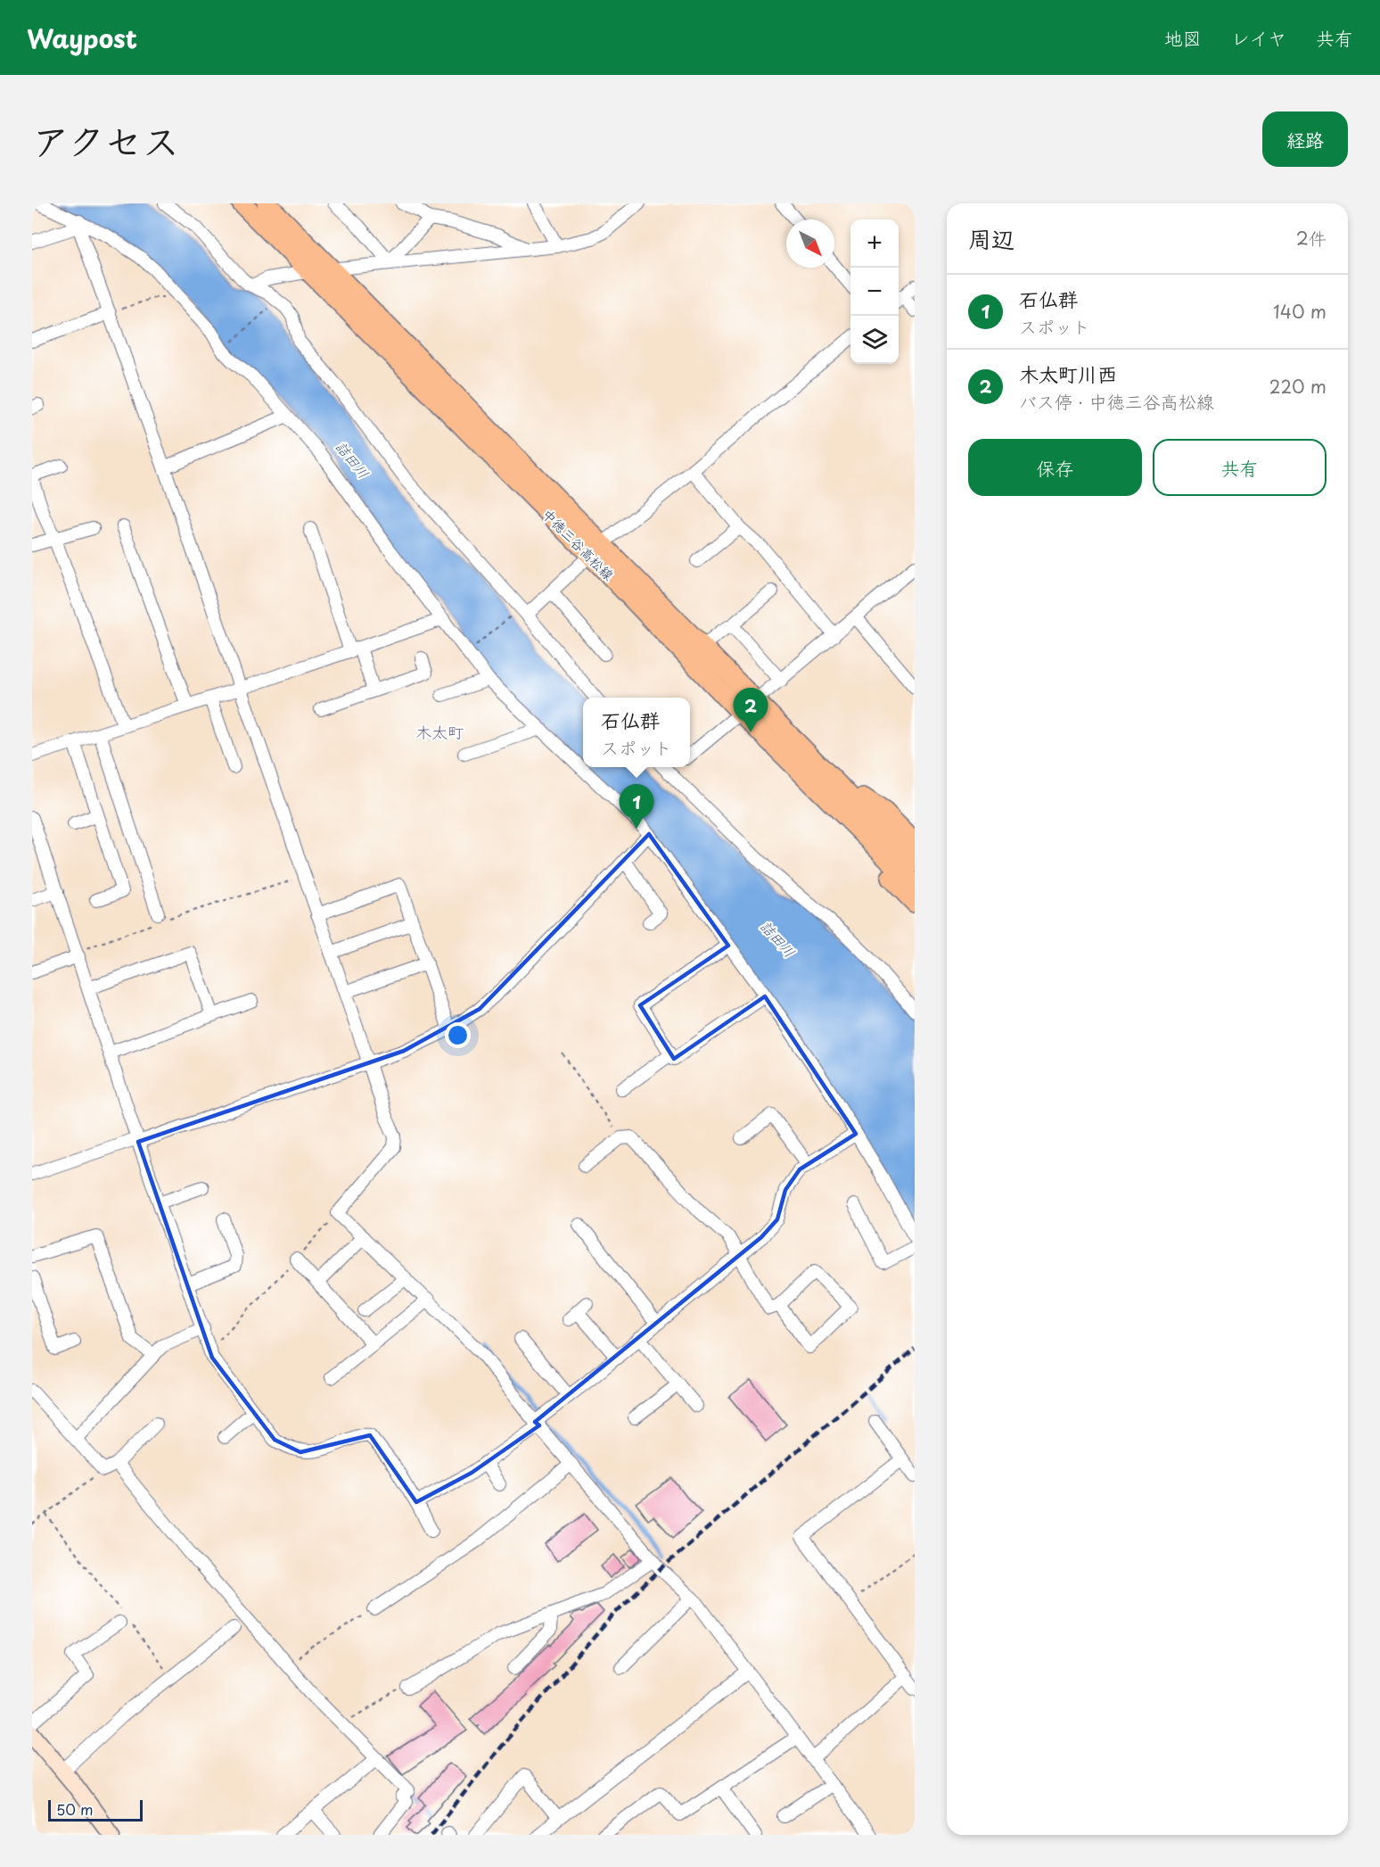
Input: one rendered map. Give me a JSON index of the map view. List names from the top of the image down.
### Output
{
  "streets": {
    "main road": ["中徳三谷高松線"]
  },
  "districts": ["木太町"],
  "water": ["詰田川"],
  "scale_bar": "50 m",
  "north": "bottom right",
  "page": {
    "header": "Waypost",
    "nav": ["地図", "レイヤ", "共有"],
    "title": "アクセス",
    "buttons": [
      "経路",
      ["保存", "共有"]
    ],
    "heading": ["周辺", "2件"],
    "map_buttons": ["+", "−"],
    "list": [
      {
        "mark": "1",
        "name": "石仏群",
        "note": "スポット",
        "value": "140 m"
      },
      {
        "mark": "2",
        "name": "木太町川西",
        "note": "バス停 · 中徳三谷高松線",
        "value": "220 m"
      }
    ],
    "pins": ["2", "1"],
    "popup": ["石仏群", "スポット"],
    "scale": "50 m"
  }
}
